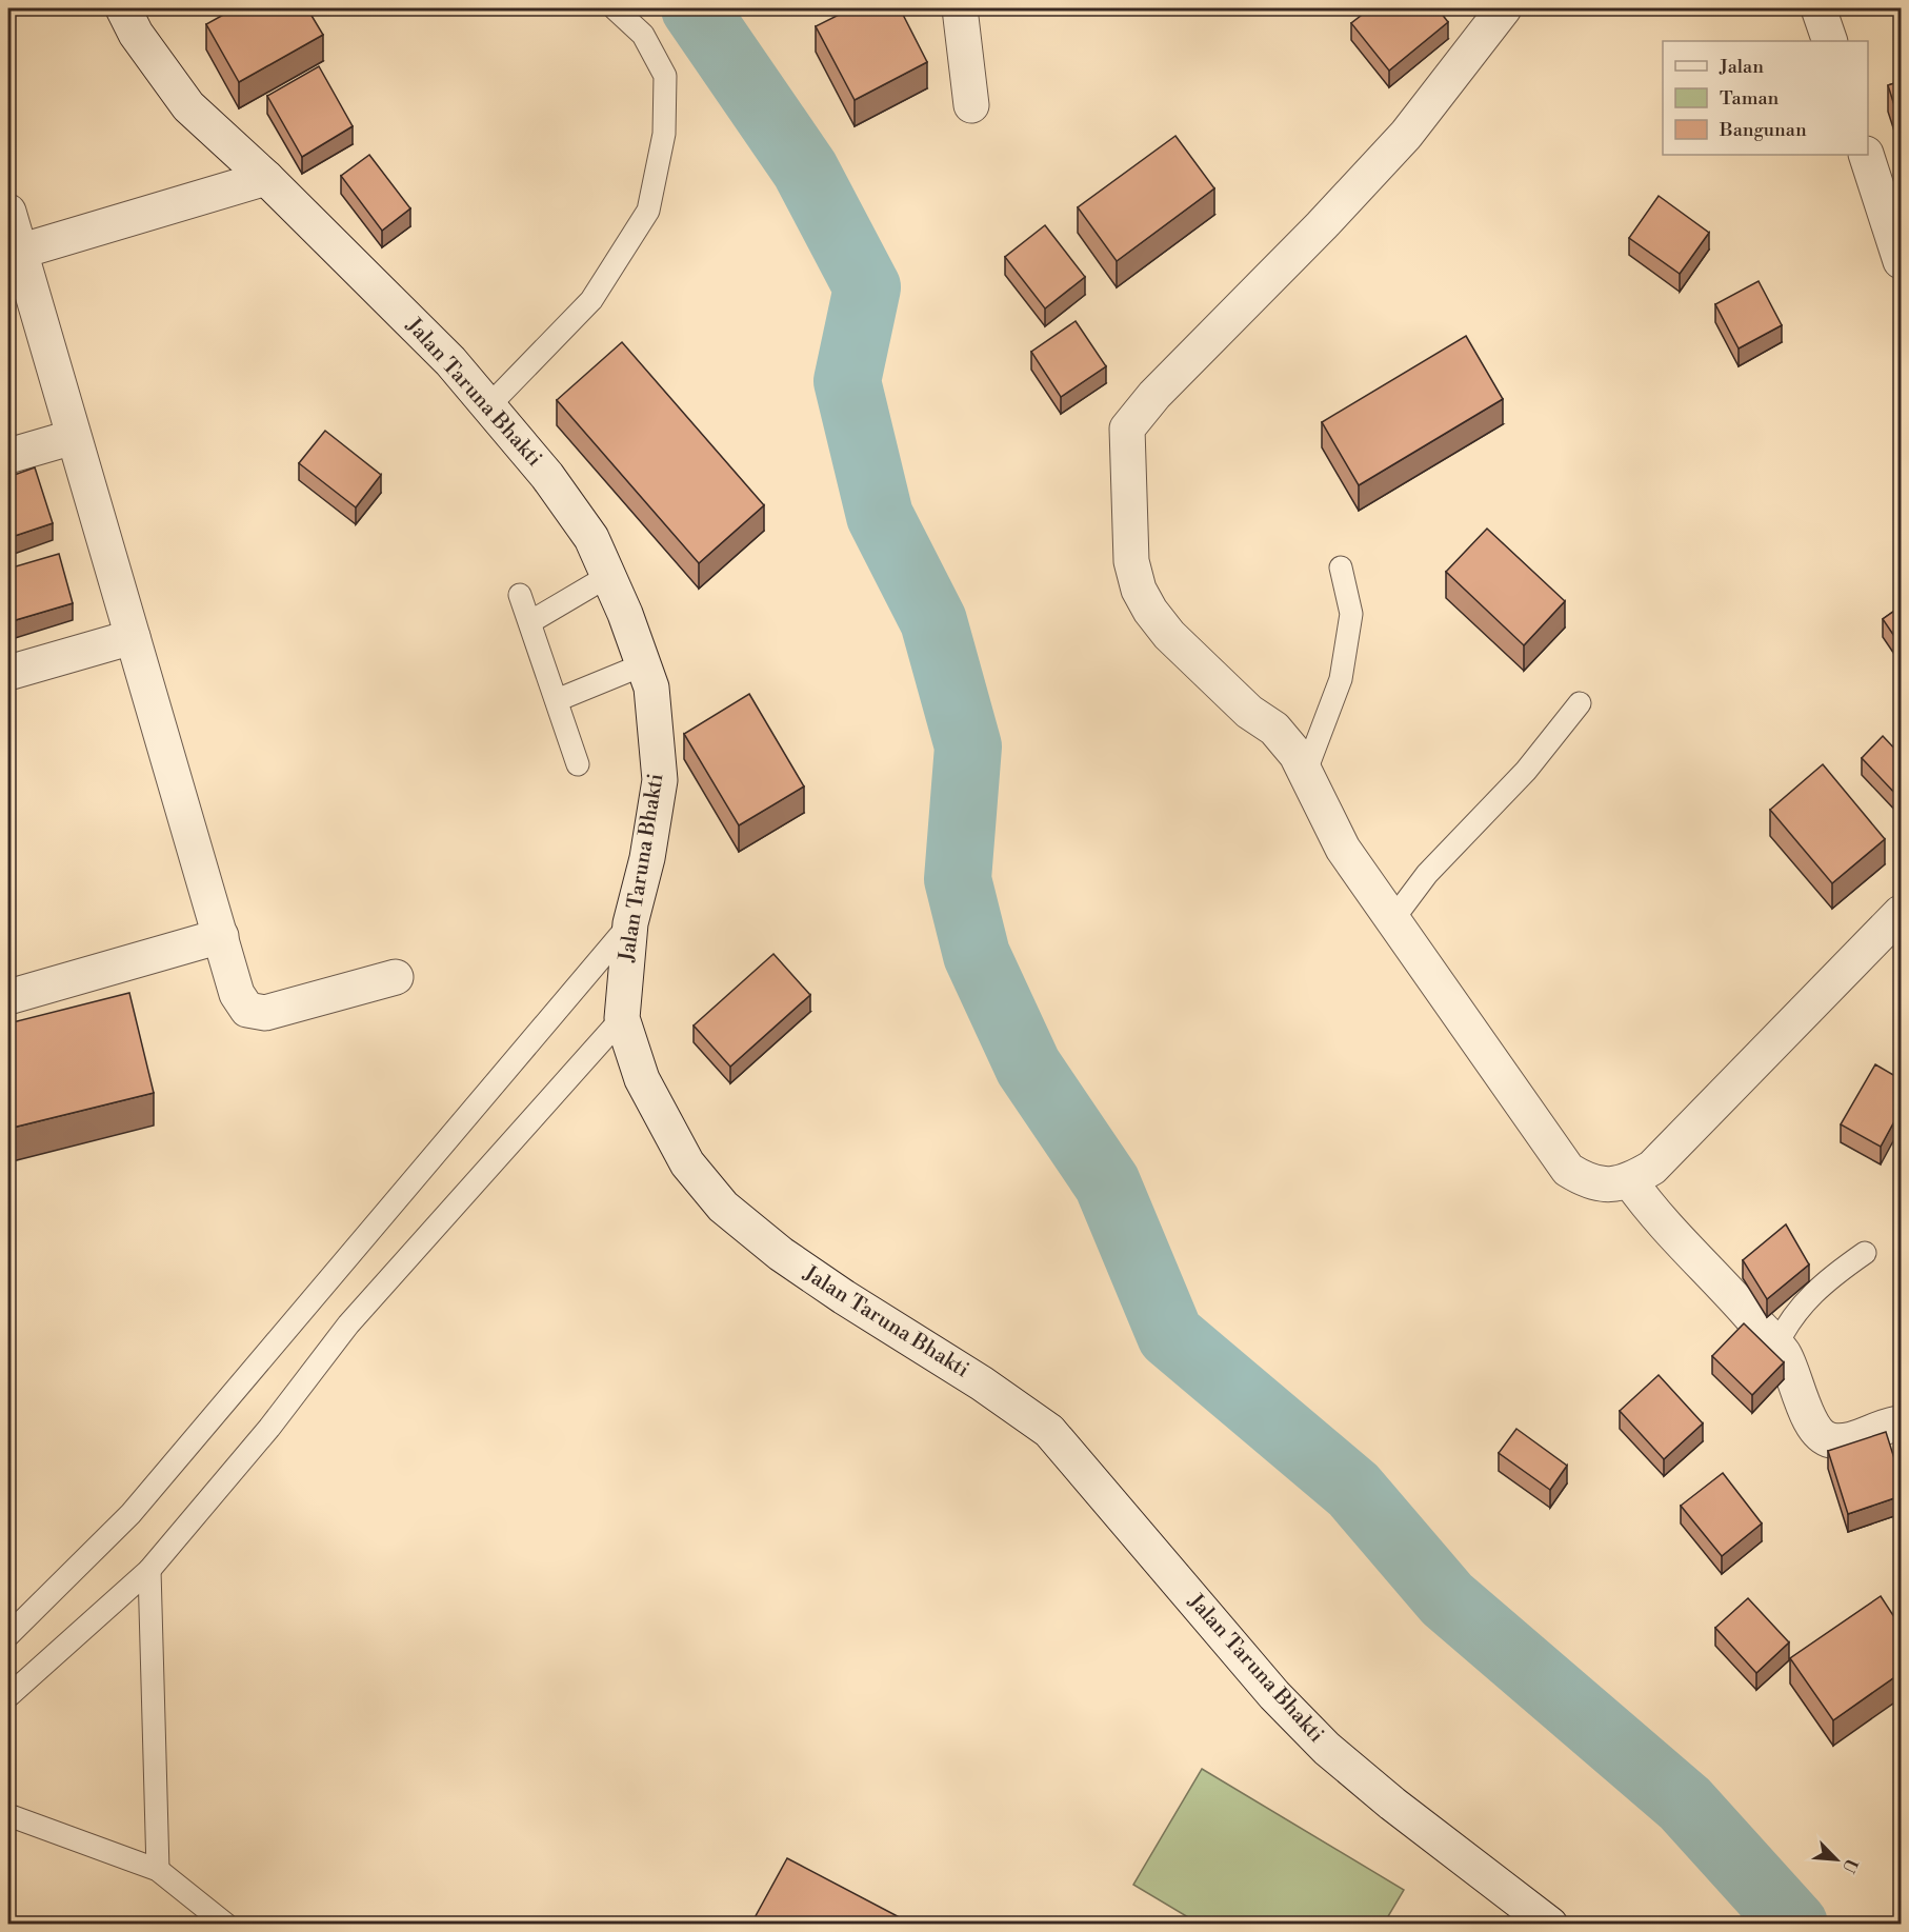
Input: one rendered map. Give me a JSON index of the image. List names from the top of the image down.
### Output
{
  "streets": {
    "street": ["Jalan Taruna Bhakti"]
  },
  "legend": ["Jalan", "Taman", "Bangunan"],
  "north": "bottom right"
}
